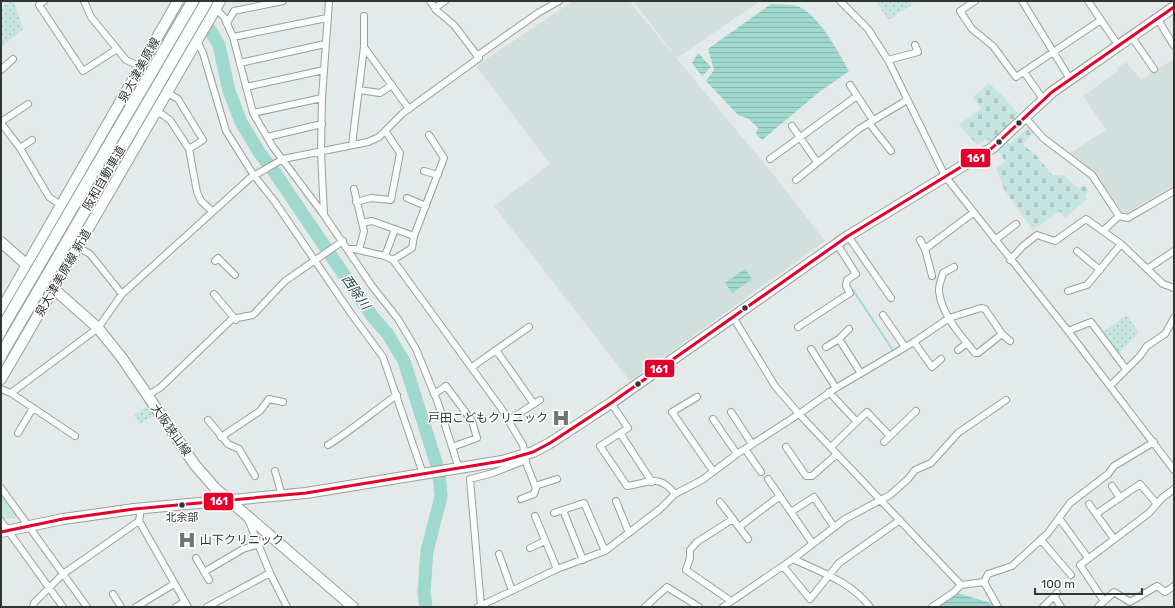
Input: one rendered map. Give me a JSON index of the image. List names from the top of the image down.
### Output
{
  "streets": {
    "highway": ["阪和自動車道"],
    "main road": ["泉大津美原線", "泉大津美原線 新道", "大阪狭山線"]
  },
  "crossings": [
    ["泉大津美原線 新道", "大阪狭山線"]
  ],
  "water": ["西除川"],
  "places": {
    "hospital": ["戸田こどもクリニック", "山下クリニック"],
    "other": ["北余部"]
  },
  "lines": ["transit line 161"],
  "scale_bar": "100 m"
}
